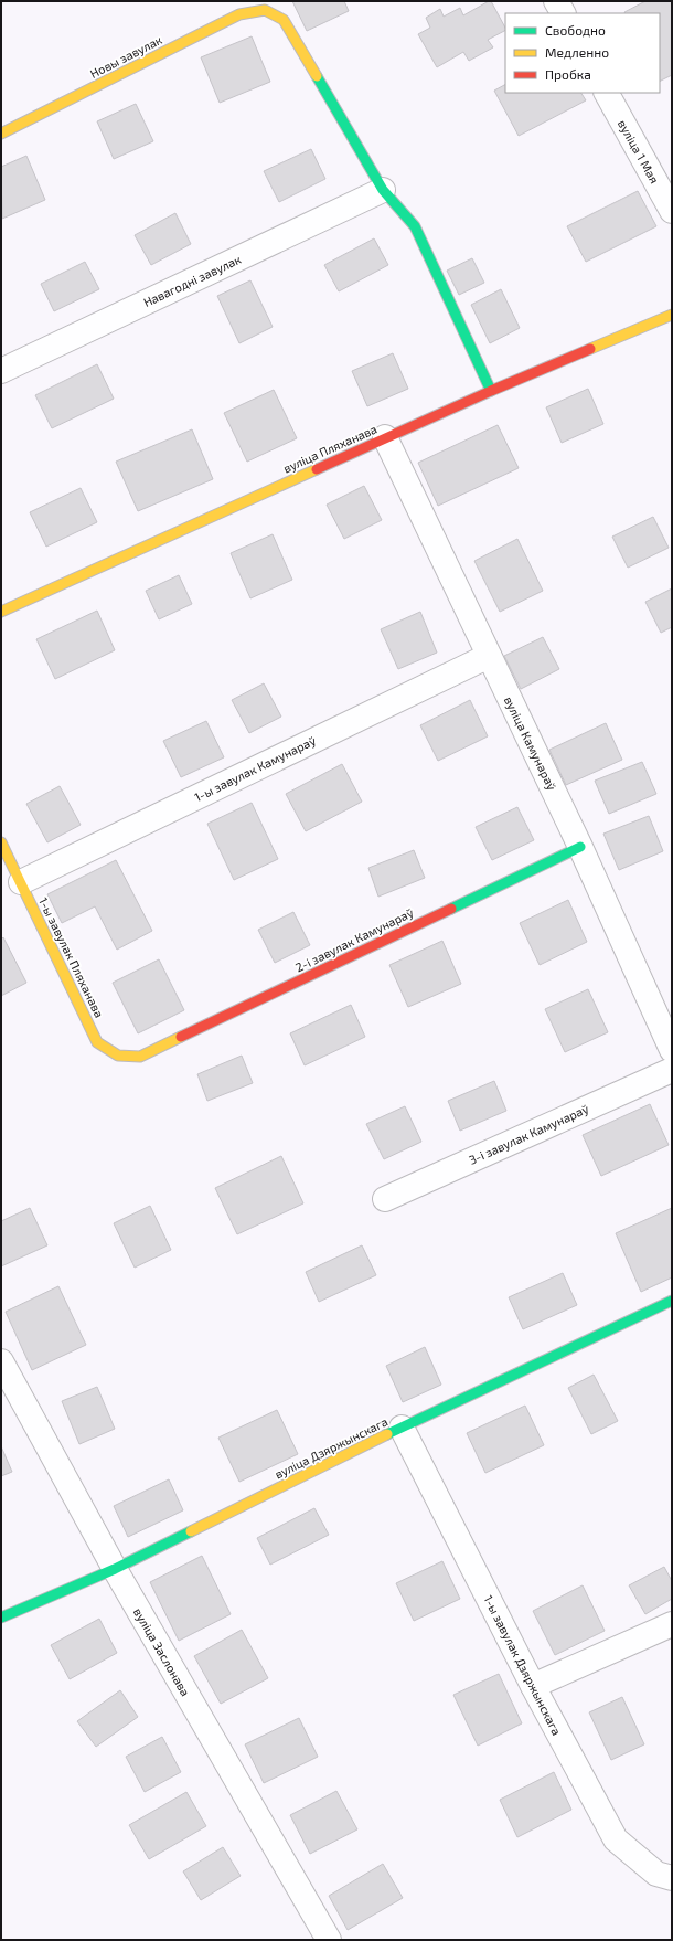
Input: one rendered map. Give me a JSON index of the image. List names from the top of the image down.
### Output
{
  "streets": {
    "street": [
      "Новы завулак",
      "вуліца 1 Мая",
      "Навагодні завулак",
      "вуліца Пляханава",
      "вуліца Камунараў",
      "1-ы завулак Камунараў",
      "2-і завулак Камунараў",
      "1-ы завулак Пляханава",
      "3-і завулак Камунараў",
      "вуліца Дзяржынскага",
      "вуліца Заслонава",
      "1-ы завулак Дзяржынскага"
    ]
  },
  "crossings": [
    ["Новы завулак", "Навагодні завулак"],
    ["вуліца Пляханава", "вуліца Камунараў"],
    ["вуліца Камунараў", "1-ы завулак Камунараў"],
    ["вуліца Камунараў", "2-і завулак Камунараў"],
    ["1-ы завулак Камунараў", "1-ы завулак Пляханава"],
    ["2-і завулак Камунараў", "1-ы завулак Пляханава"],
    ["вуліца Дзяржынскага", "вуліца Заслонава"],
    ["вуліца Дзяржынскага", "1-ы завулак Дзяржынскага"]
  ],
  "legend": ["Свободно", "Медленно", "Пробка"]
}
